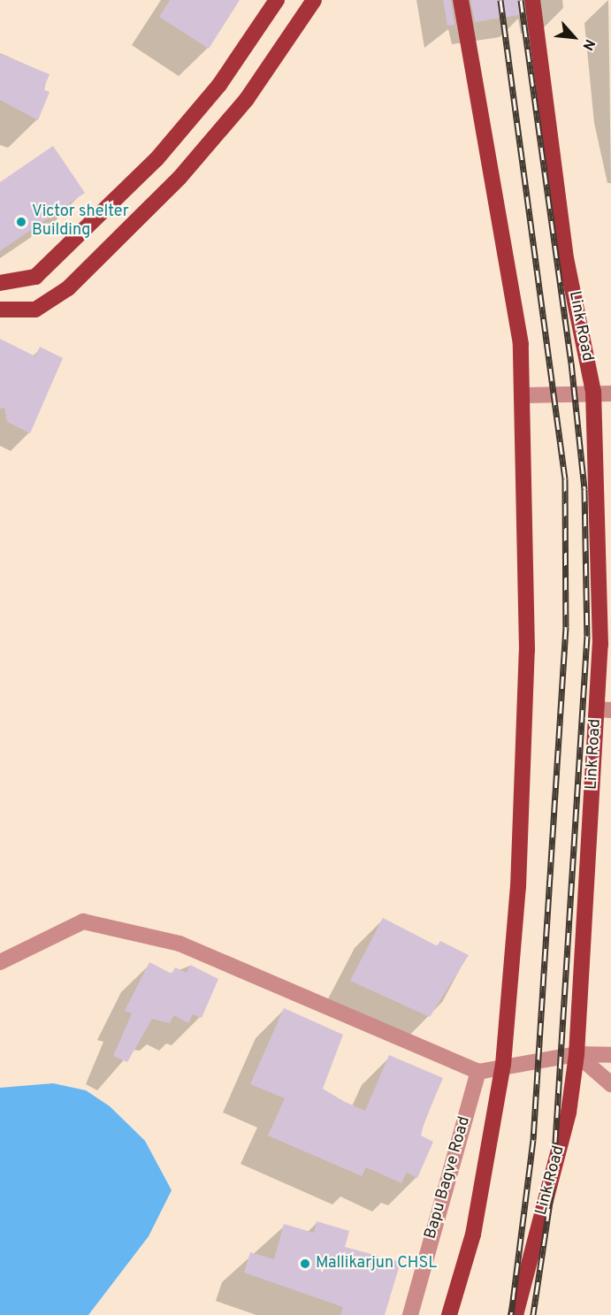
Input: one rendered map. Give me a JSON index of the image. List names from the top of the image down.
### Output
{
  "streets": {
    "main road": ["Link Road"],
    "street": ["Bapu Bagve Road"]
  },
  "places": ["Victor shelter Building", "Mallikarjun CHSL"],
  "north": "bottom right"
}
